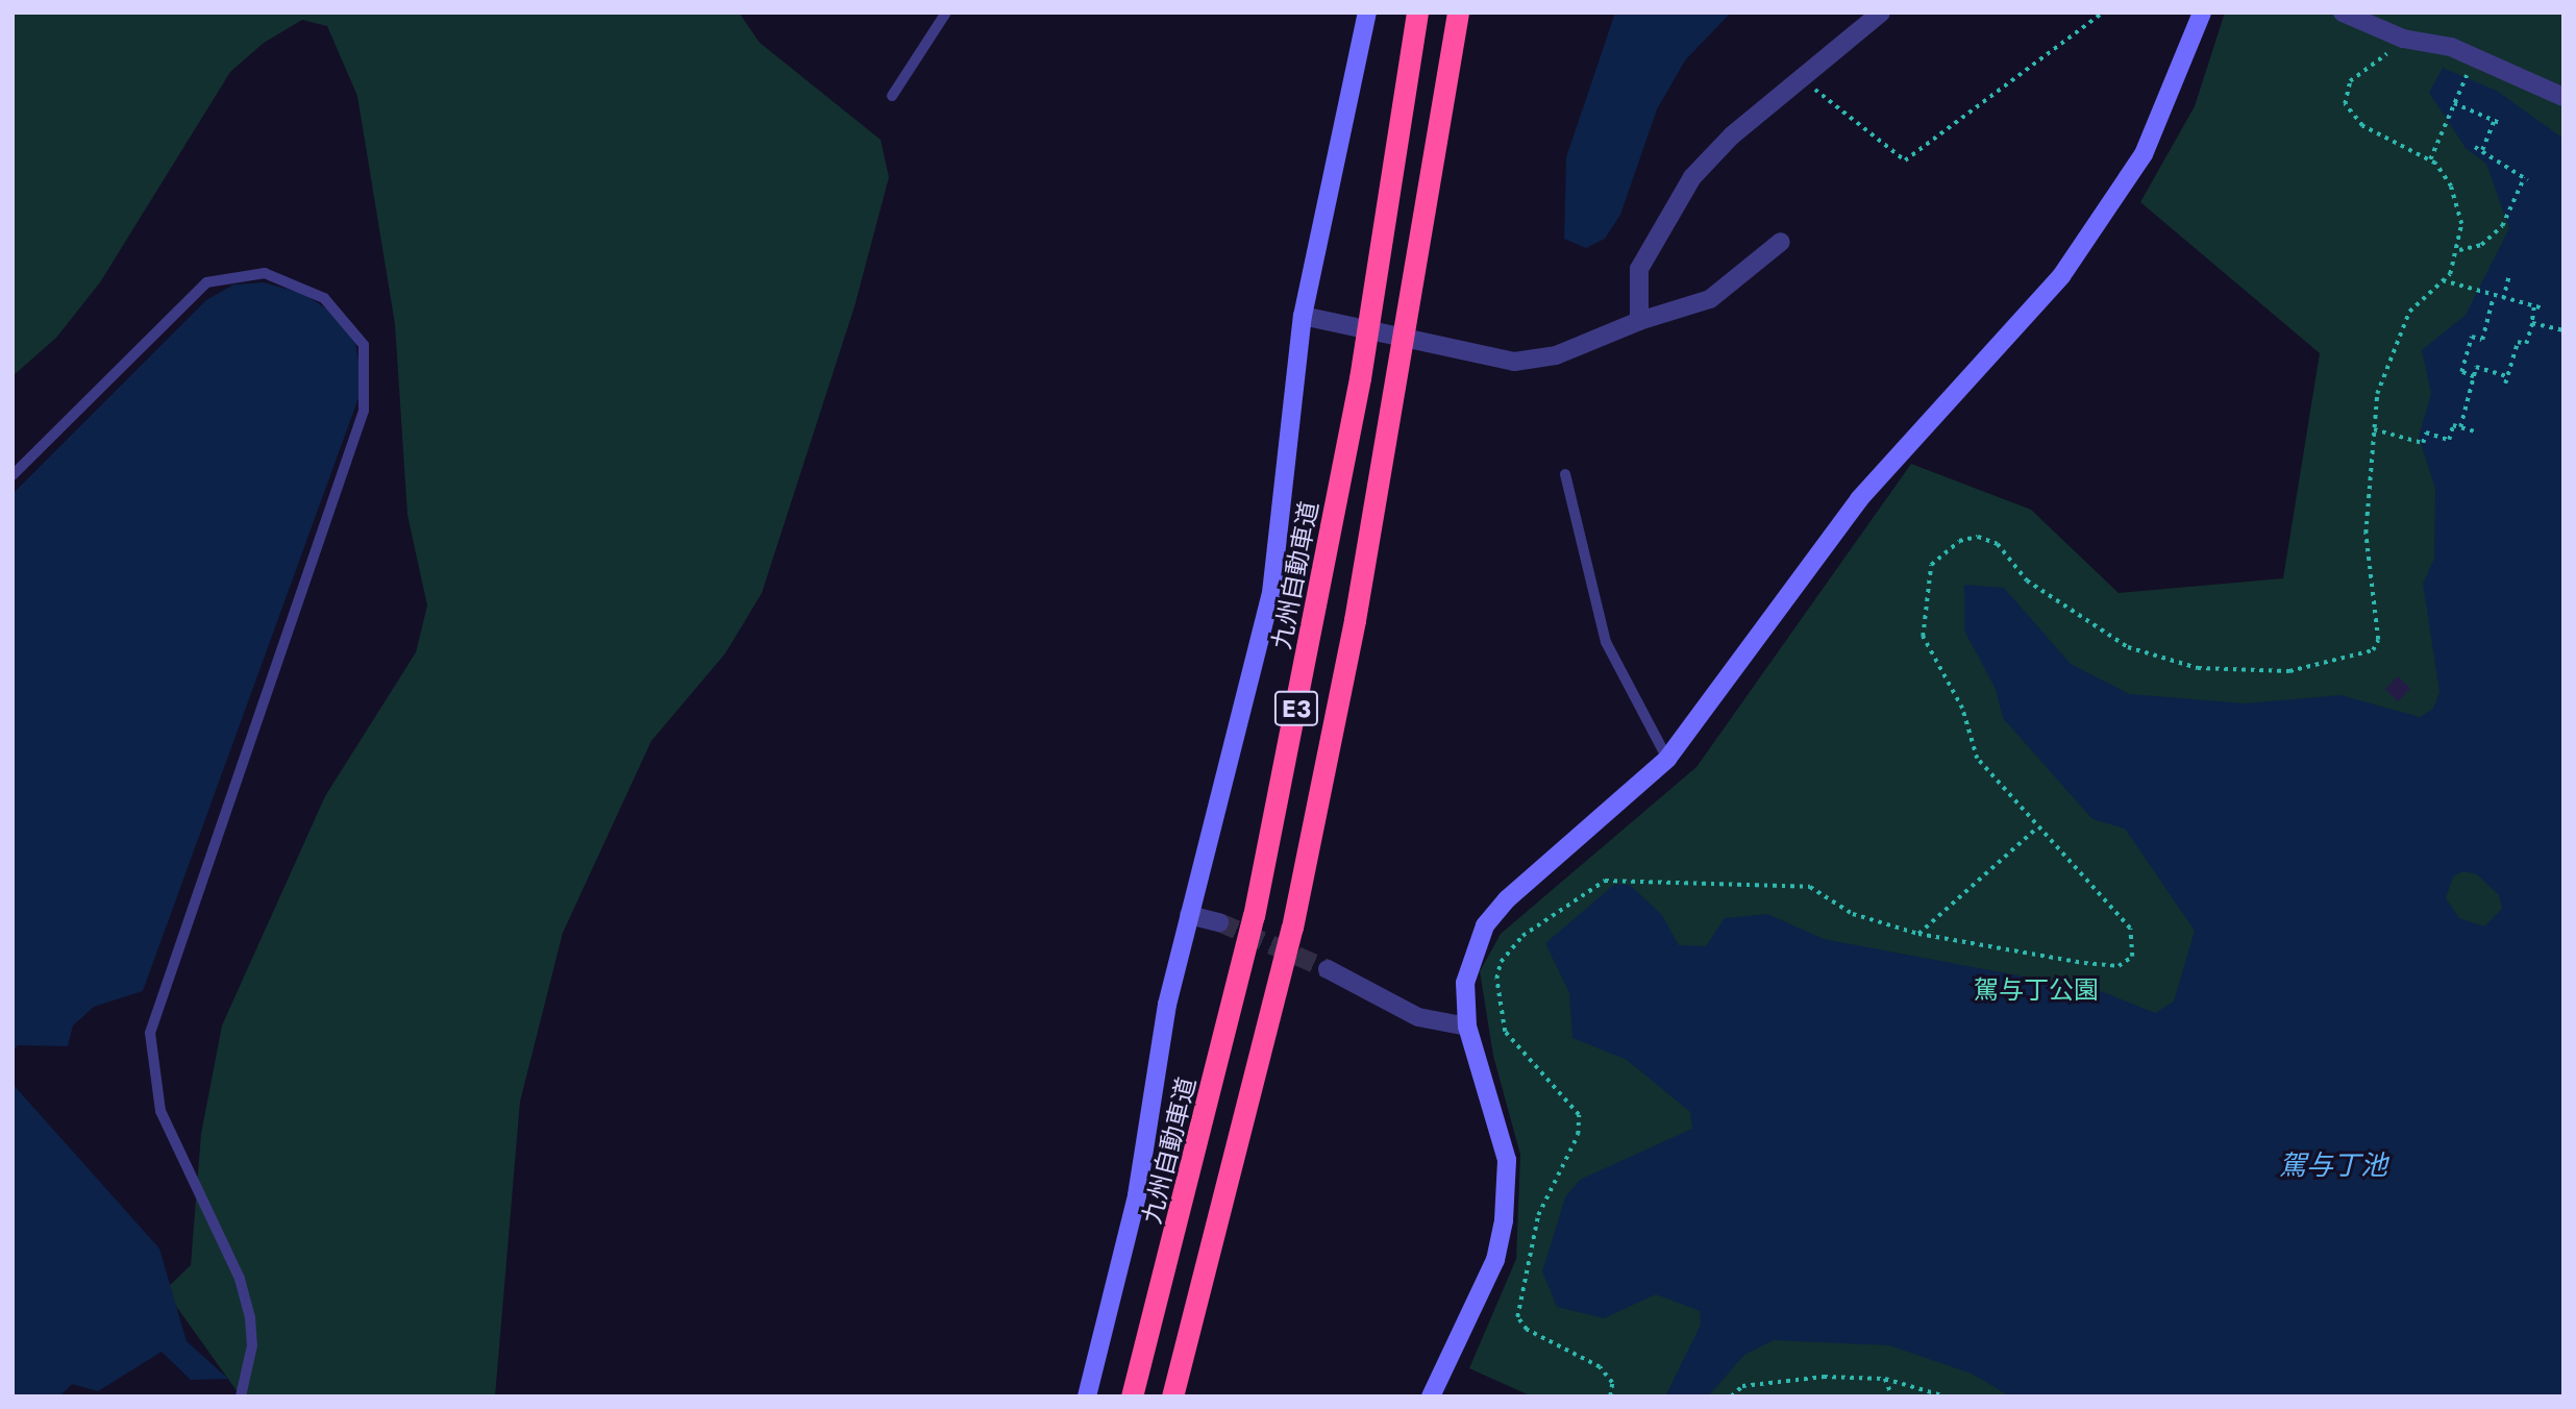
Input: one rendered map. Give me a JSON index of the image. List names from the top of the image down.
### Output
{
  "streets": {
    "highway": ["九州自動車道", "E3"]
  },
  "water": ["駕与丁池"],
  "parks": ["駕与丁公園"]
}
